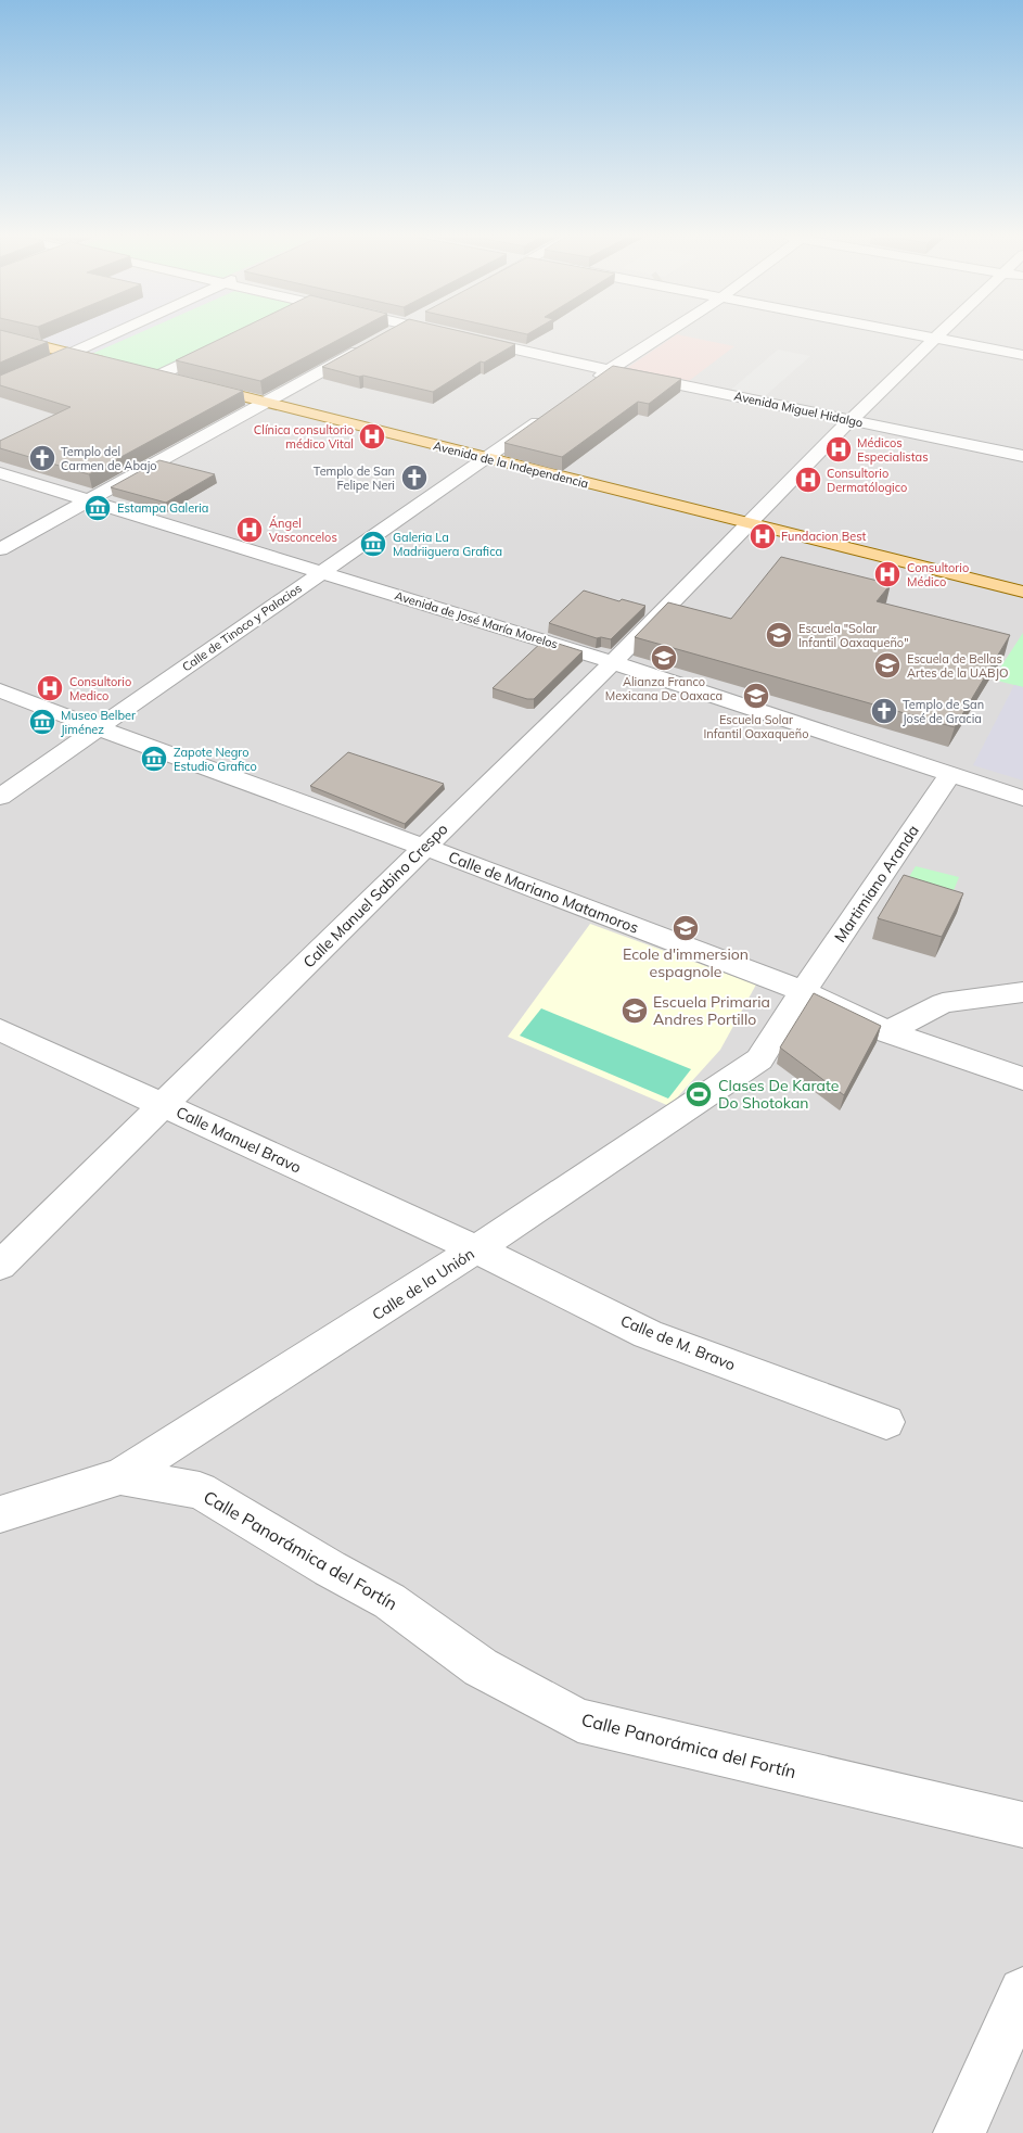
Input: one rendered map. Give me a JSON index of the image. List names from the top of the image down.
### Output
{
  "streets": {
    "main road": ["Avenida de la Independencia"],
    "street": [
      "Avenida Miguel Hidalgo",
      "Avenida de José María Morelos",
      "Calle de Tinoco y Palacios",
      "Martimiano Aranda",
      "Calle de Mariano Matamoros",
      "Calle Manuel Sabino Crespo",
      "Calle Manuel Bravo",
      "Calle de la Unión",
      "Calle de M. Bravo",
      "Calle Panorámica del Fortín"
    ]
  },
  "crossings": [
    ["Avenida Miguel Hidalgo", "Calle Manuel Sabino Crespo"],
    ["Avenida de la Independencia", "Calle de Tinoco y Palacios"],
    ["Avenida de la Independencia", "Calle Manuel Sabino Crespo"],
    ["Avenida de José María Morelos", "Calle de Tinoco y Palacios"],
    ["Avenida de José María Morelos", "Martimiano Aranda"],
    ["Avenida de José María Morelos", "Calle Manuel Sabino Crespo"],
    ["Calle de Tinoco y Palacios", "Calle de Mariano Matamoros"],
    ["Martimiano Aranda", "Calle de Mariano Matamoros"],
    ["Martimiano Aranda", "Calle de la Unión"],
    ["Calle de Mariano Matamoros", "Calle Manuel Sabino Crespo"],
    ["Calle de Mariano Matamoros", "Calle de la Unión"],
    ["Calle Manuel Sabino Crespo", "Calle Manuel Bravo"],
    ["Calle Manuel Bravo", "Calle de la Unión"],
    ["Calle Manuel Bravo", "Calle de M. Bravo"],
    ["Calle de la Unión", "Calle de M. Bravo"],
    ["Calle de la Unión", "Calle Panorámica del Fortín"]
  ],
  "places": {
    "hospital": [
      "Clínica consultorio médico Vital",
      "Médicos Especialistas",
      "Consultorio Dermatólogico",
      "Ángel Vasconcelos",
      "Fundacion Best",
      "Consultorio Médico",
      "Consultorio Medico"
    ],
    "church": ["Templo del Carmen de Abajo", "Templo de San Felipe Neri", "Templo de San José de Gracia"],
    "museum": [
      "Estampa Galeria",
      "Galeria La Madriiguera Grafica",
      "Museo Belber Jiménez",
      "Zapote Negro Estudio Grafico"
    ],
    "school or university": [
      "Escuela \"Solar Infantil Oaxaqueño\"",
      "Alianza Franco Mexicana De Oaxaca",
      "Escuela de Bellas Artes de la UABJO",
      "Escuela Solar Infantil Oaxaqueño",
      "Ecole d'immersion espagnole",
      "Escuela Primaria Andres Portillo"
    ],
    "sports": ["Clases De Karate Do Shotokan"]
  }
}
